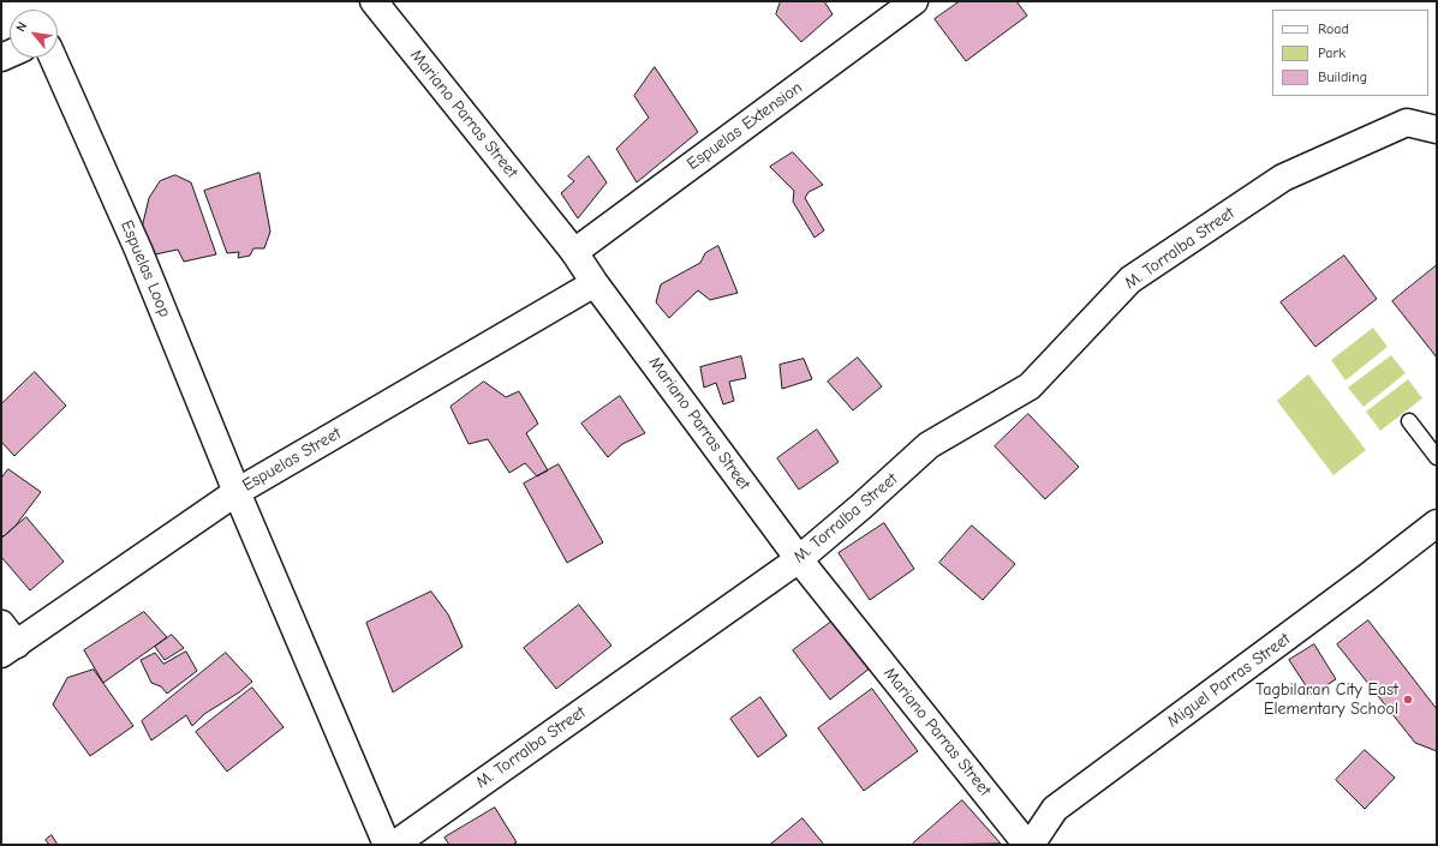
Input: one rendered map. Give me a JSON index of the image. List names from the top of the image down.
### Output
{
  "streets": {
    "street": [
      "Mariano Parras Street",
      "Espuelas Extension",
      "M. Torralba Street",
      "Espuelas Loop",
      "Espuelas Street",
      "Miguel Parras Street"
    ]
  },
  "crossings": [
    ["Mariano Parras Street", "Espuelas Extension"],
    ["Mariano Parras Street", "M. Torralba Street"],
    ["Mariano Parras Street", "Espuelas Street"],
    ["Mariano Parras Street", "Miguel Parras Street"],
    ["Espuelas Loop", "Espuelas Street"]
  ],
  "places": ["Tagbilaran City East Elementary School"],
  "legend": ["Road", "Park", "Building"],
  "north": "top left"
}
